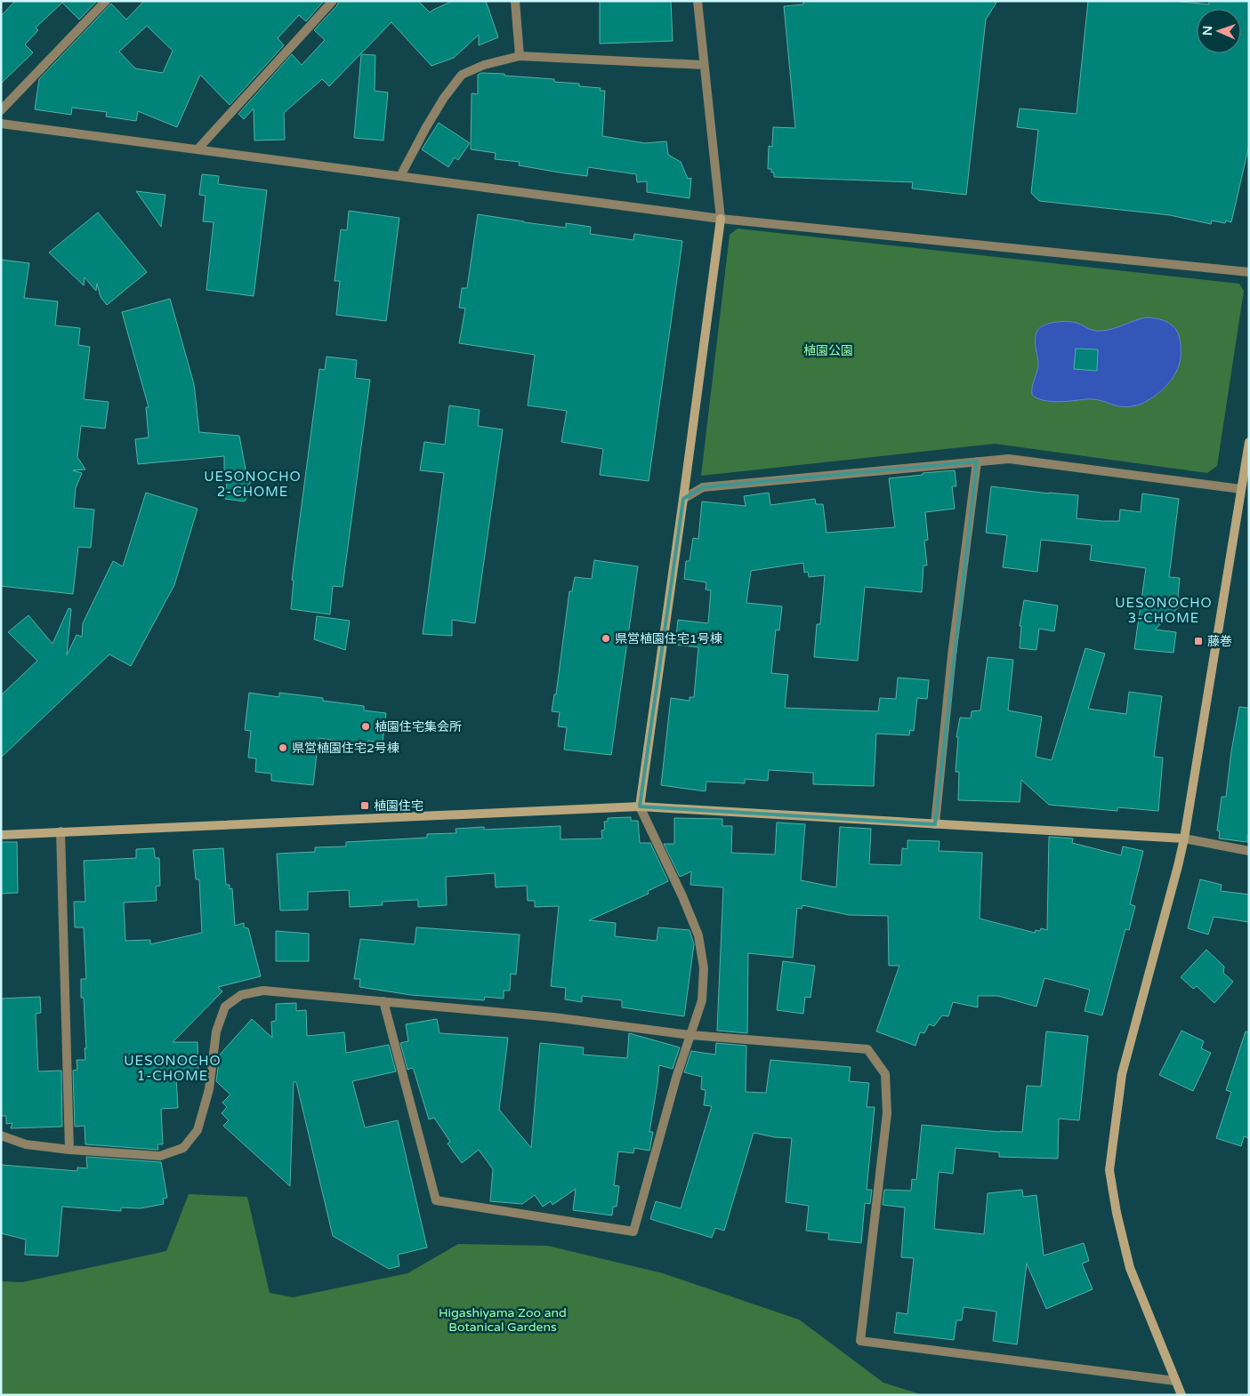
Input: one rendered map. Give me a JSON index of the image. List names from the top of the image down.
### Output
{
  "districts": ["UESONOCHO 2-CHOME", "UESONOCHO 3-CHOME", "UESONOCHO 1-CHOME"],
  "parks": ["植園公園", "Higashiyama Zoo and Botanical Gardens"],
  "places": {
    "other": ["県営植園住宅1号棟", "植園住宅集会所", "県営植園住宅2号棟"],
    "transit": ["藤巻", "植園住宅"]
  },
  "north": "left"
}
